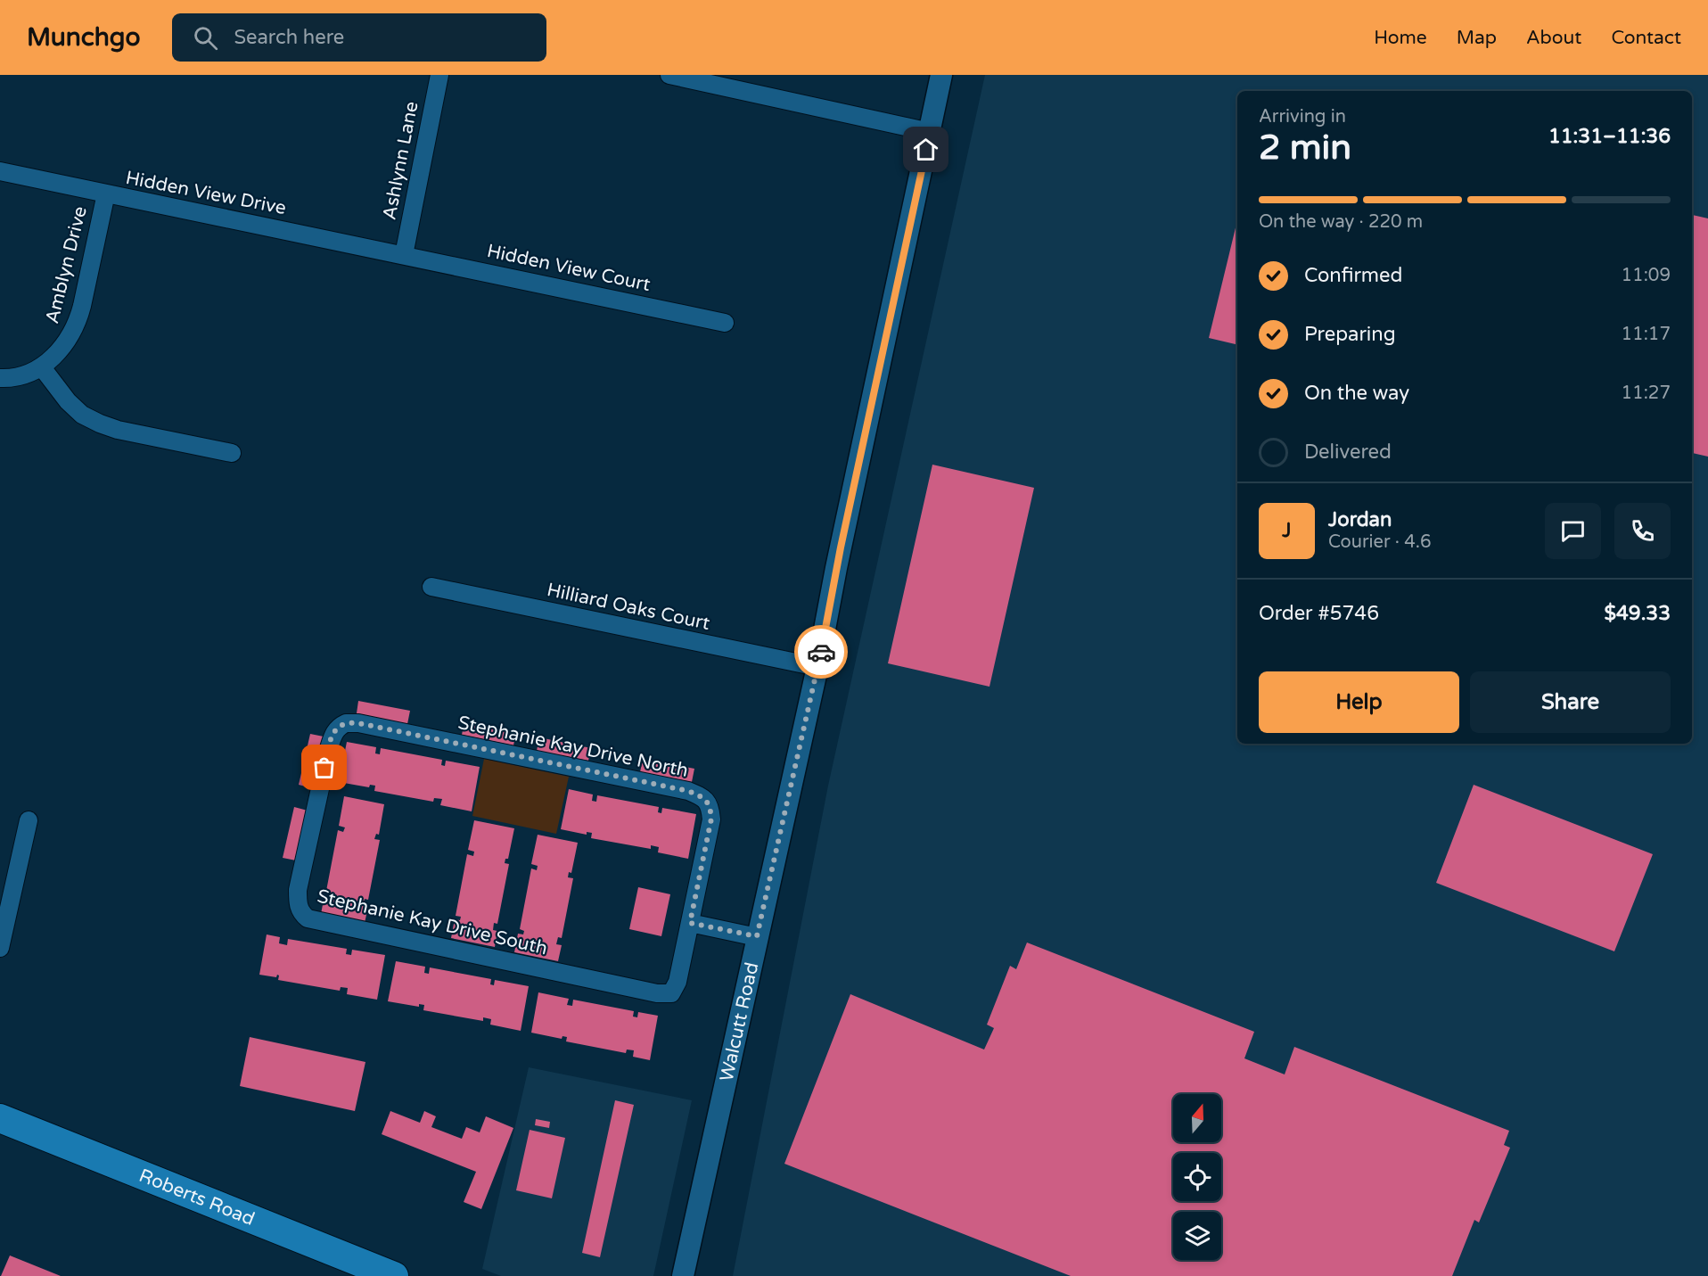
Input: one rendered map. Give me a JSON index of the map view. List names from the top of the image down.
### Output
{
  "streets": {
    "main road": ["Roberts Road"],
    "street": [
      "Ashlynn Lane",
      "Hidden View Drive",
      "Amblyn Drive",
      "Hidden View Court",
      "Hilliard Oaks Court",
      "Stephanie Kay Drive North",
      "Stephanie Kay Drive South",
      "Walcutt Road"
    ]
  },
  "crossings": [
    ["Ashlynn Lane", "Hidden View Drive"],
    ["Ashlynn Lane", "Hidden View Court"],
    ["Hidden View Drive", "Amblyn Drive"],
    ["Hidden View Drive", "Hidden View Court"],
    ["Hilliard Oaks Court", "Walcutt Road"],
    ["Stephanie Kay Drive North", "Stephanie Kay Drive South"]
  ],
  "north": "top",
  "page": {
    "header": "Munchgo",
    "search": "Search here",
    "nav": [
      "Home",
      "Map",
      "About",
      "Contact"
    ],
    "heading": ["2 min", "Arriving in", "11:31–11:36"],
    "panel": [
      "Jordan",
      "Courier · 4.6",
      "Order #5746",
      "$49.33"
    ],
    "bar": "On the way · 220 m",
    "list": [
      ["Confirmed", "11:09"],
      ["Preparing", "11:17"],
      ["On the way", "11:27"],
      "Delivered"
    ],
    "round": "J",
    "buttons": ["Help", "Share"]
  }
}
